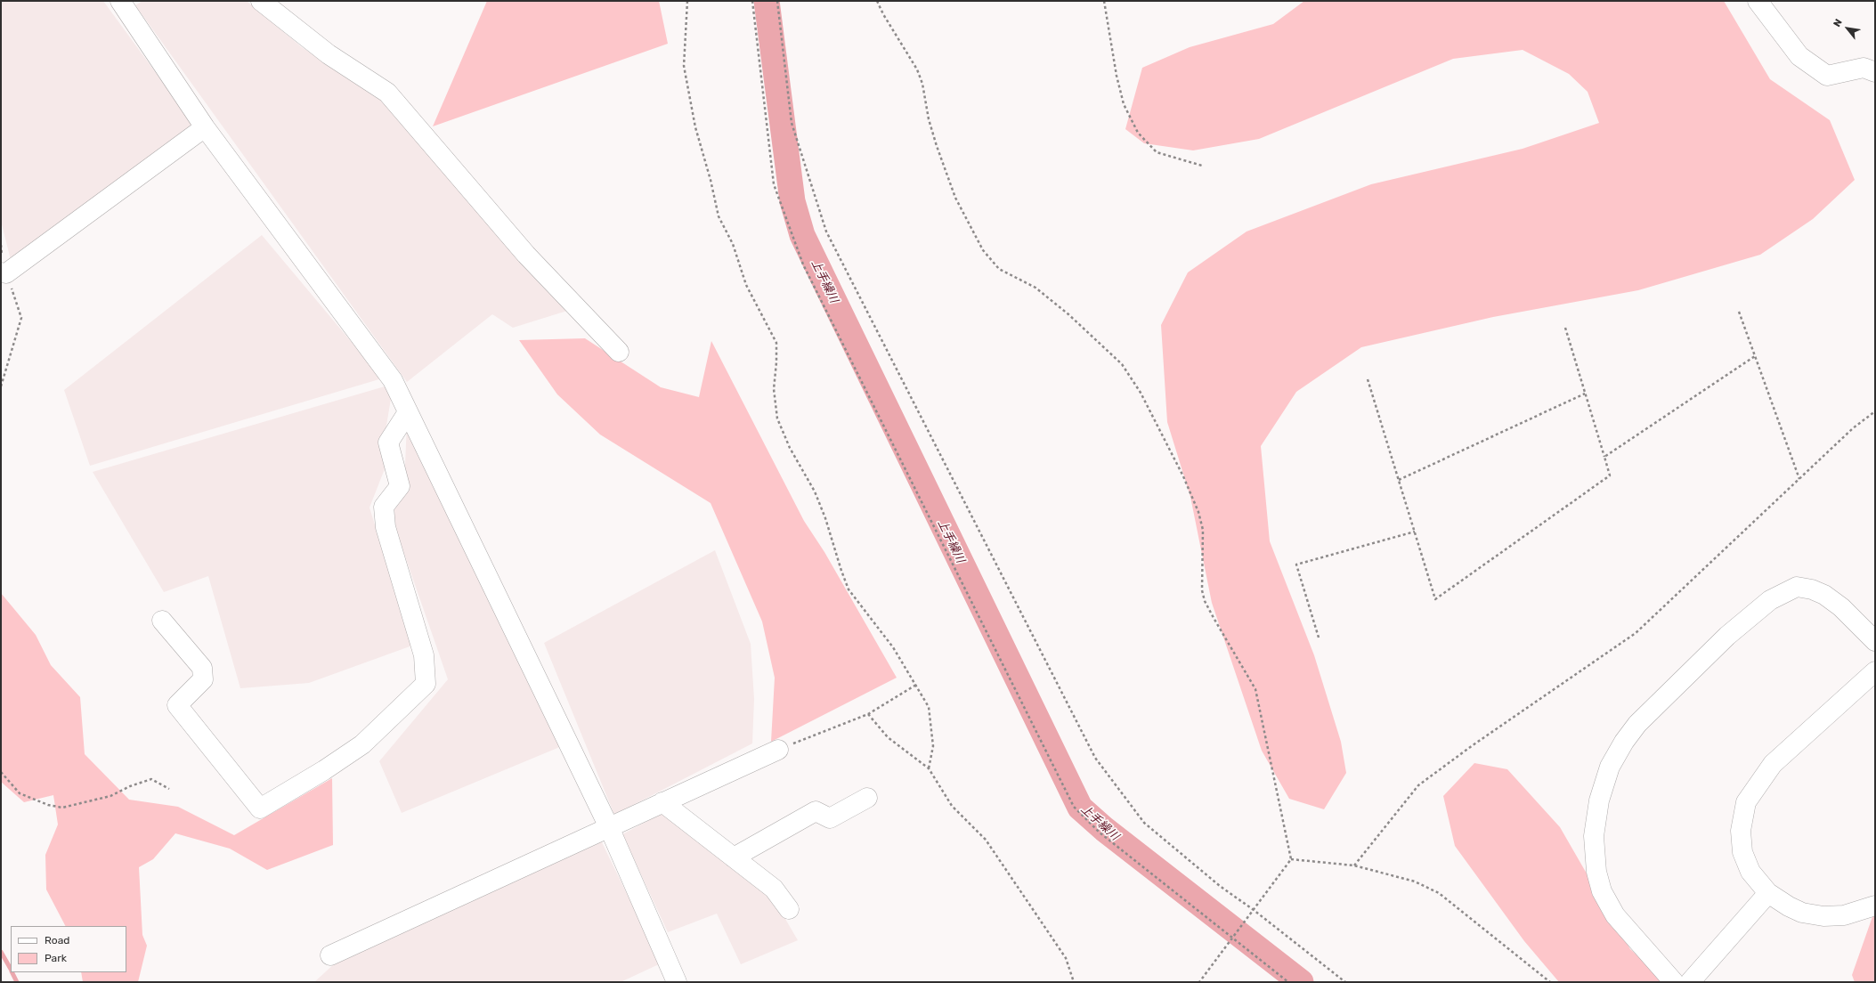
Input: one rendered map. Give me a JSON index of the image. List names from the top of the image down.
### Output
{
  "water": ["上手繰川"],
  "legend": ["Road", "Park"],
  "north": "top left"
}
